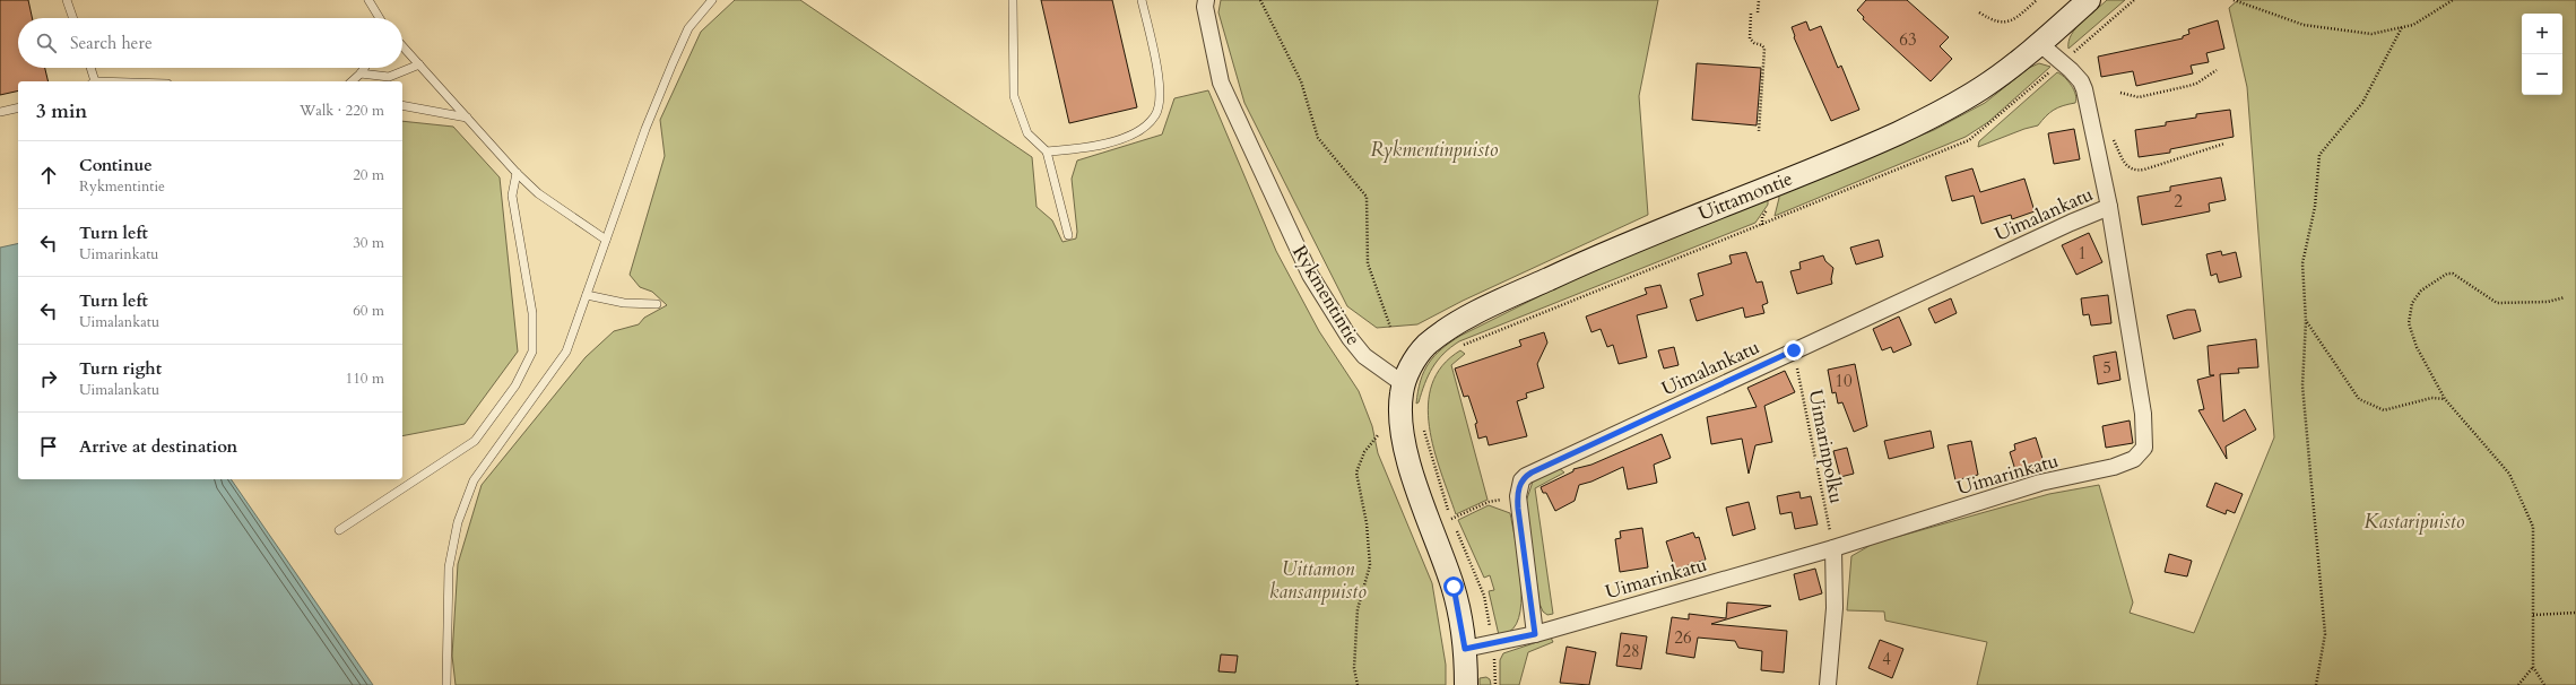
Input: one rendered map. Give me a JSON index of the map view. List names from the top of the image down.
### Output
{
  "streets": {
    "street": [
      "Uittamontie",
      "Uimalankatu",
      "Rykmentintie",
      "Uimarinkatu"
    ],
    "path": ["Uimarinpolku"]
  },
  "crossings": [
    ["Uittamontie", "Rykmentintie"],
    ["Uittamontie", "Uimarinkatu"],
    ["Uimalankatu", "Uimarinpolku"],
    ["Uimalankatu", "Uimarinkatu"],
    ["Uimarinpolku", "Uimarinkatu"]
  ],
  "parks": ["Rykmentinpuisto", "Kastaripuisto", "Uittamon kansanpuisto"],
  "house_numbers": [
    "63",
    "2",
    "1",
    "5",
    "10",
    "26",
    "28",
    "4"
  ],
  "page": {
    "map_buttons": ["+", "−"],
    "search": "Search here",
    "heading": ["3 min", "Walk · 220 m"],
    "list": [
      ["Continue", "Rykmentintie", "20 m"],
      ["Turn left", "Uimarinkatu", "30 m"],
      ["Turn left", "Uimalankatu", "60 m"],
      ["Turn right", "Uimalankatu", "110 m"],
      "Arrive at destination"
    ]
  }
}
